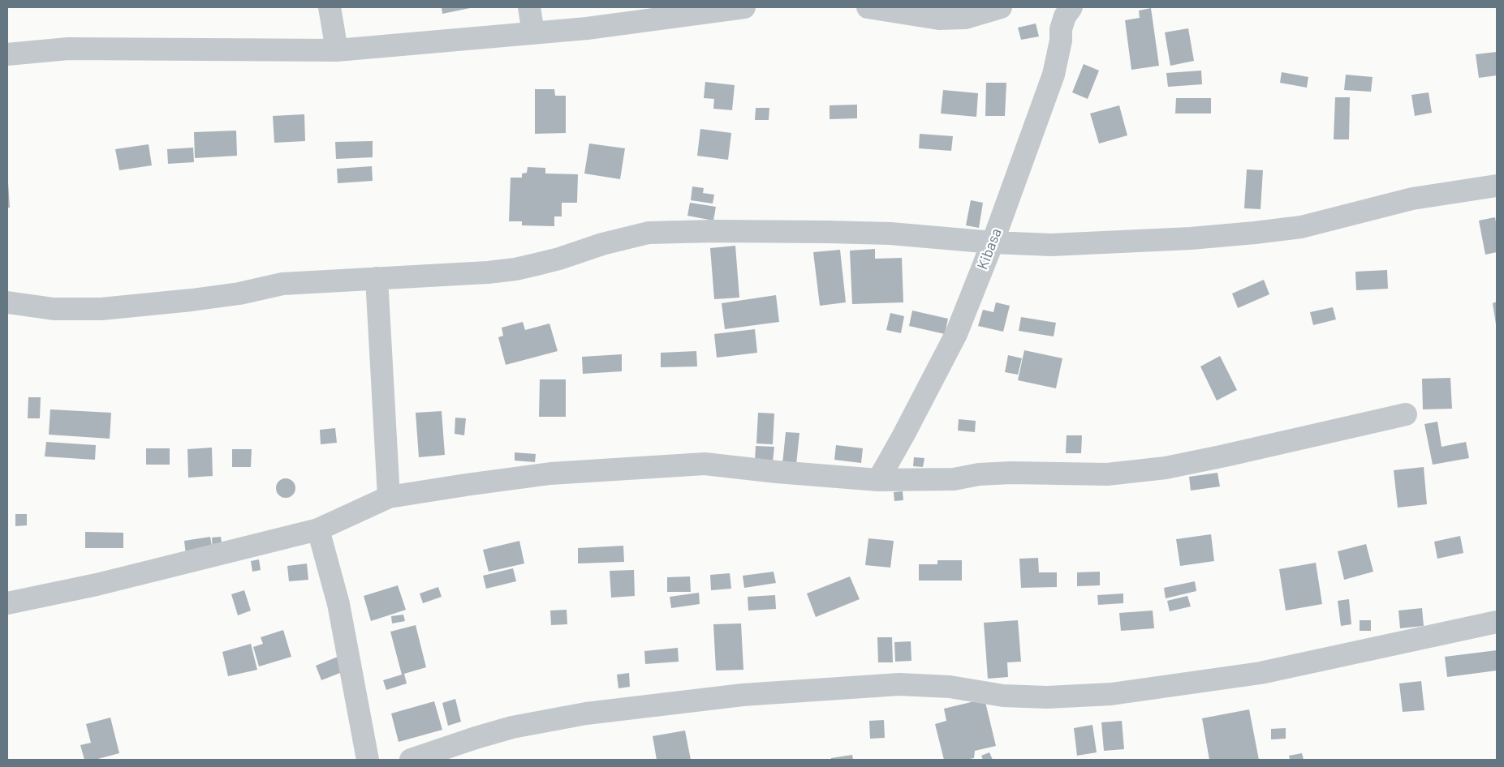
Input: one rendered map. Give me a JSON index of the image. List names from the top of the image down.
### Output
{
  "streets": {
    "street": ["Kibasa"]
  }
}
